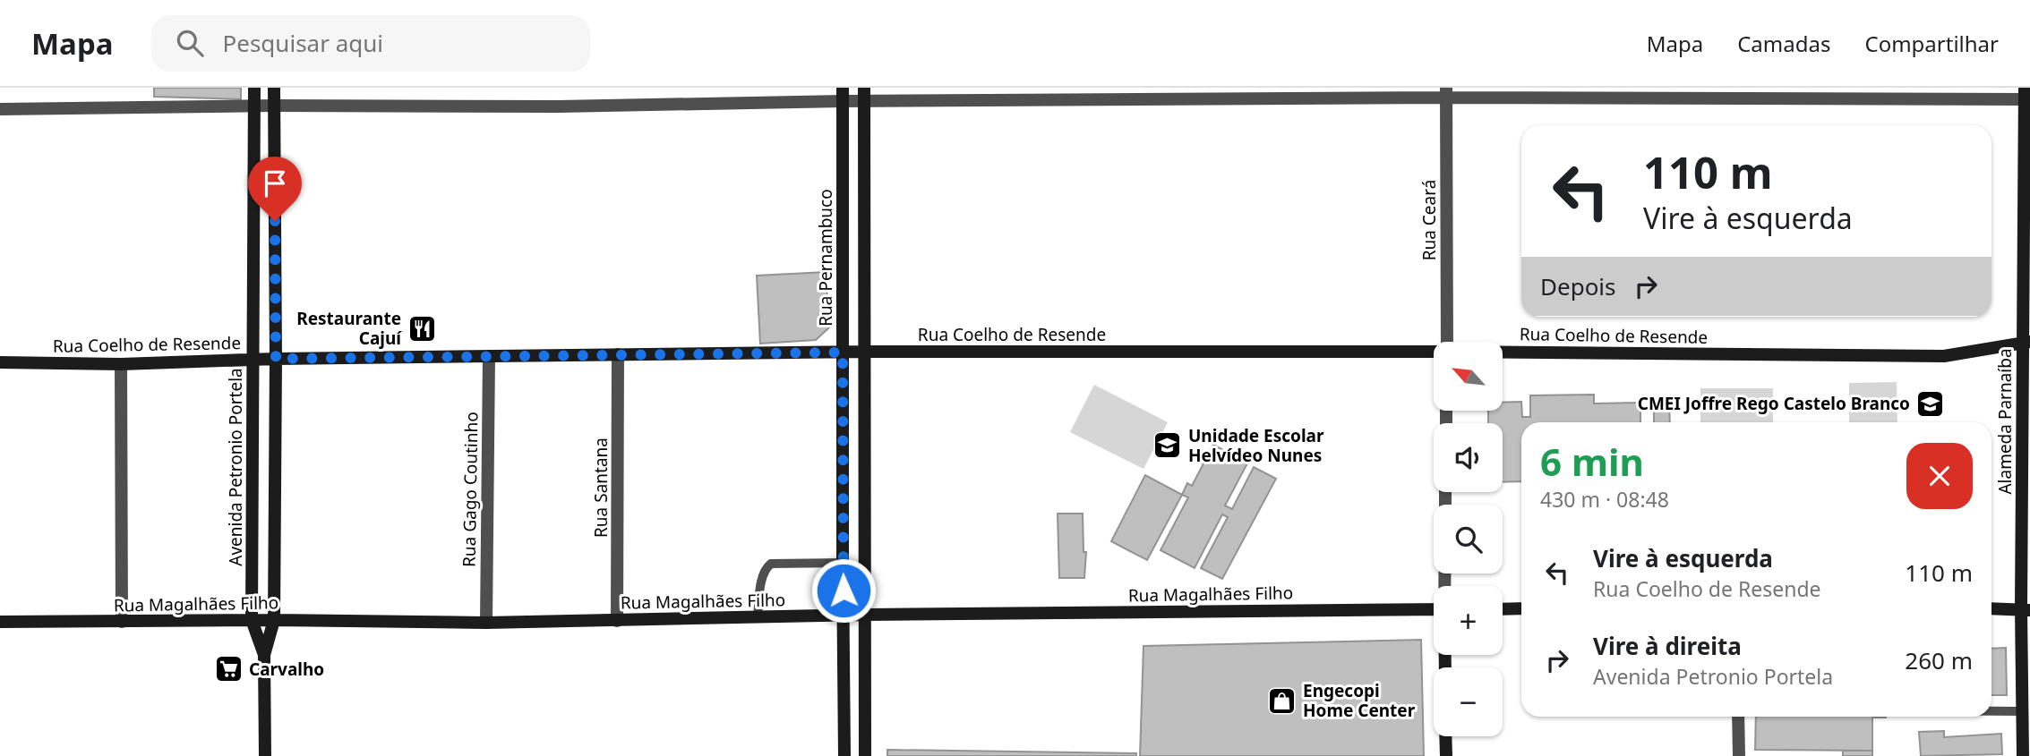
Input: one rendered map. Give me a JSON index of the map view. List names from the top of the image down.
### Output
{
  "streets": {
    "main road": [
      "Rua Pernambuco",
      "Rua Coelho de Resende",
      "Alameda Parnaíba",
      "Avenida Petronio Portela",
      "Rua Magalhães Filho"
    ],
    "street": ["Rua Ceará", "Rua Santana", "Rua Gago Coutinho"]
  },
  "crossings": [
    ["Rua Pernambuco", "Rua Coelho de Resende"],
    ["Rua Pernambuco", "Rua Magalhães Filho"],
    ["Rua Coelho de Resende", "Alameda Parnaíba"],
    ["Rua Coelho de Resende", "Avenida Petronio Portela"],
    ["Rua Coelho de Resende", "Rua Santana"],
    ["Rua Coelho de Resende", "Rua Gago Coutinho"],
    ["Avenida Petronio Portela", "Rua Magalhães Filho"],
    ["Rua Santana", "Rua Magalhães Filho"],
    ["Rua Gago Coutinho", "Rua Magalhães Filho"]
  ],
  "places": {
    "restaurant": ["Restaurante Cajuí"],
    "school or university": ["CMEI Joffre Rego Castelo Branco", "Unidade Escolar Helvídeo Nunes"],
    "supermarket": ["Carvalho"],
    "shop": ["Engecopi Home Center"]
  },
  "north": "top left",
  "page": {
    "header": "Mapa",
    "search": "Pesquisar aqui",
    "nav": ["Mapa", "Camadas", "Compartilhar"],
    "turn": ["110 m", "Vire à esquerda"],
    "then": "Depois",
    "map_buttons": ["+", "−"],
    "heading": ["6 min", "430 m · 08:48"],
    "list": [
      {
        "name": "Vire à esquerda",
        "note": "Rua Coelho de Resende",
        "value": "110 m"
      },
      {
        "name": "Vire à direita",
        "note": "Avenida Petronio Portela",
        "value": "260 m"
      }
    ]
  }
}
